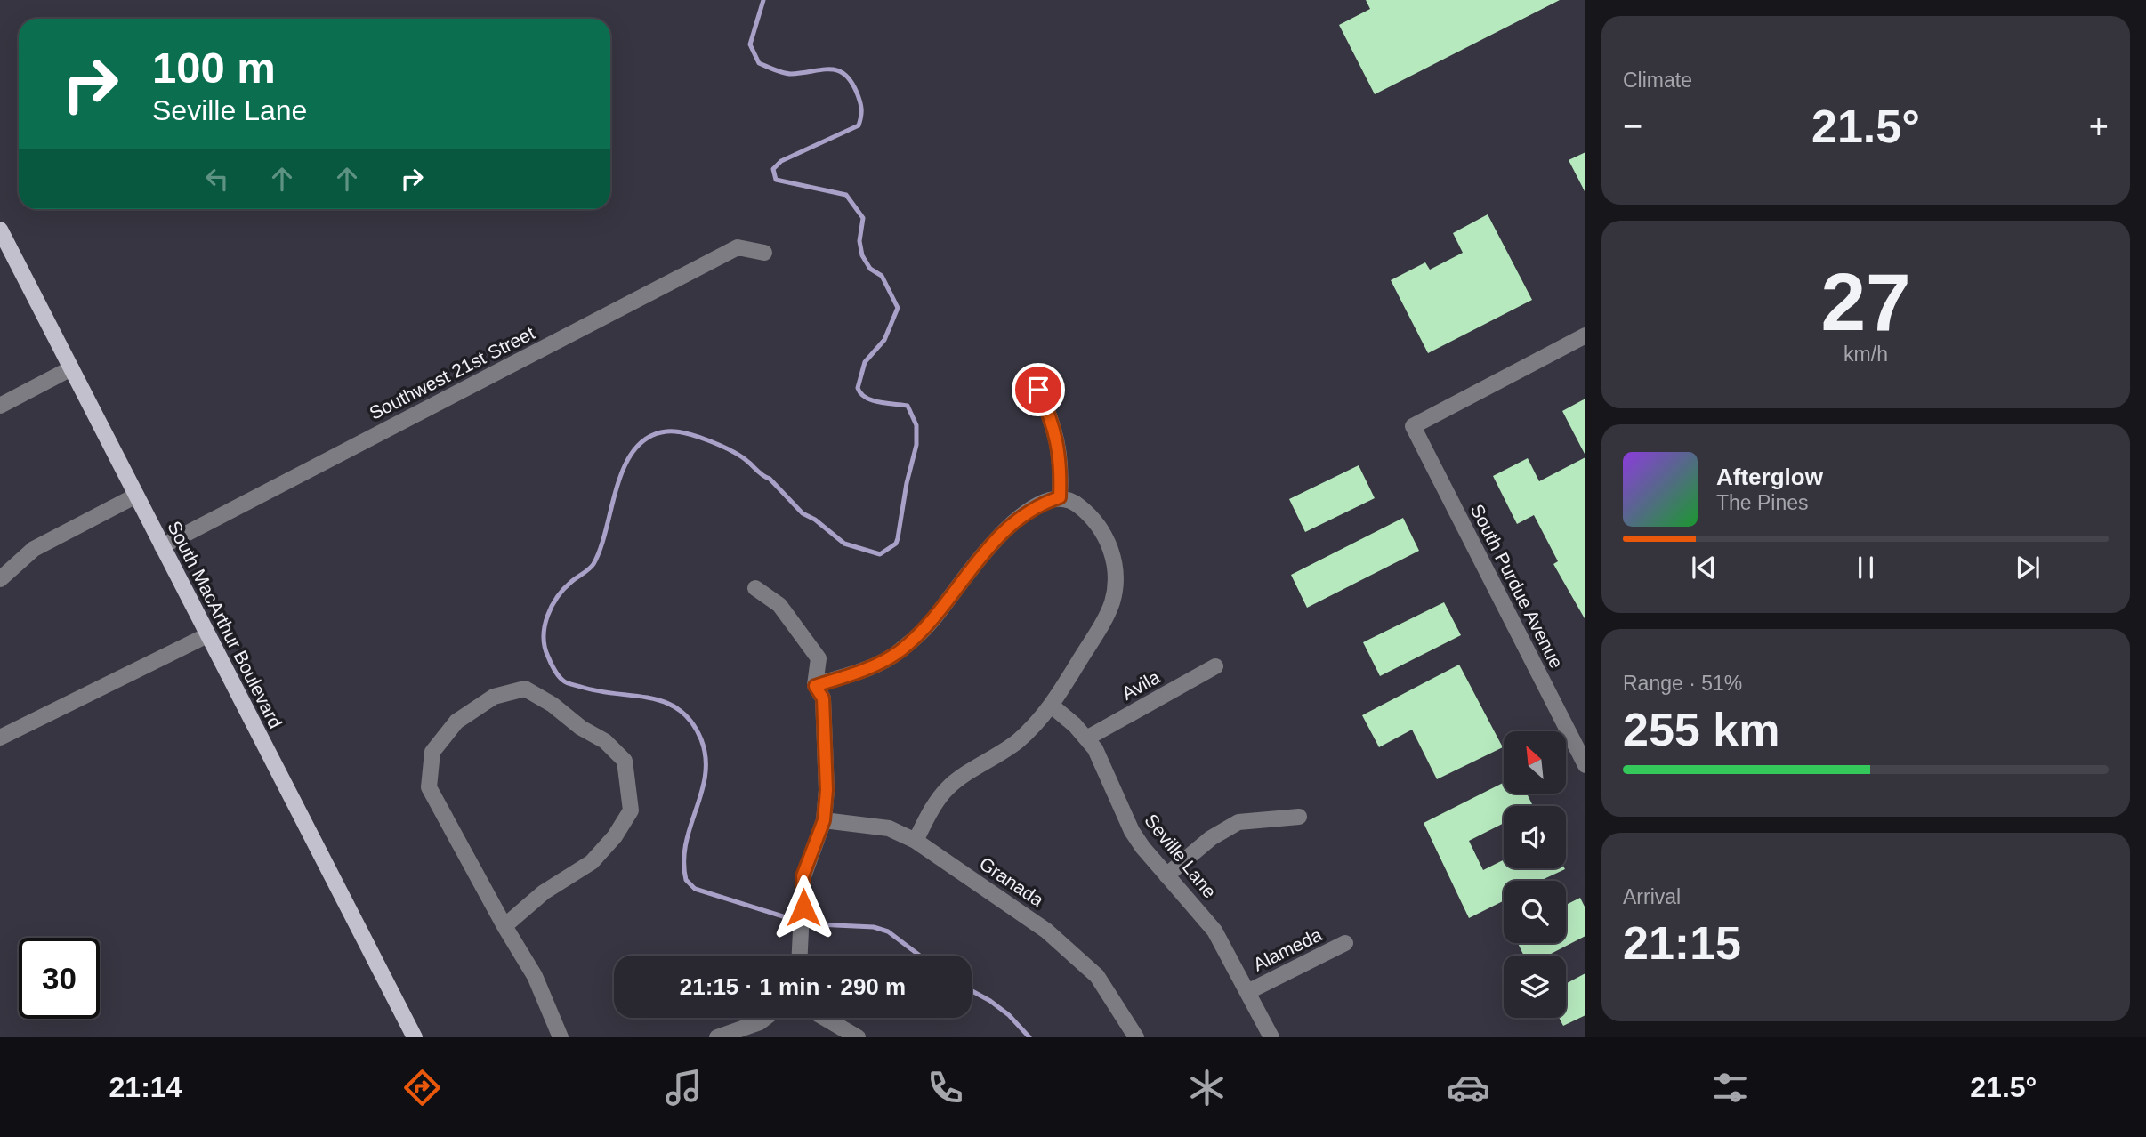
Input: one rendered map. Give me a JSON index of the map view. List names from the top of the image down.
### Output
{
  "streets": {
    "main road": ["South MacArthur Boulevard"],
    "street": [
      "Southwest 21st Street",
      "South Purdue Avenue",
      "Avila",
      "Seville Lane",
      "Granada",
      "Alameda"
    ]
  },
  "crossings": [
    ["Southwest 21st Street", "South MacArthur Boulevard"],
    ["Avila", "Seville Lane"],
    ["Seville Lane", "Alameda"]
  ],
  "north": "top left",
  "page": {
    "tile": [
      "Climate",
      ["27", "km/h"],
      ["Range · 51%", "255 km"],
      ["Arrival", "21:15"]
    ],
    "turn": ["100 m", "Seville Lane"],
    "heat": ["−", "21.5°", "+"],
    "song": ["Afterglow", "The Pines"],
    "limit": "30",
    "trip": "21:15 · 1 min · 290 m",
    "tabs": ["21:14", "21.5°"]
  }
}
